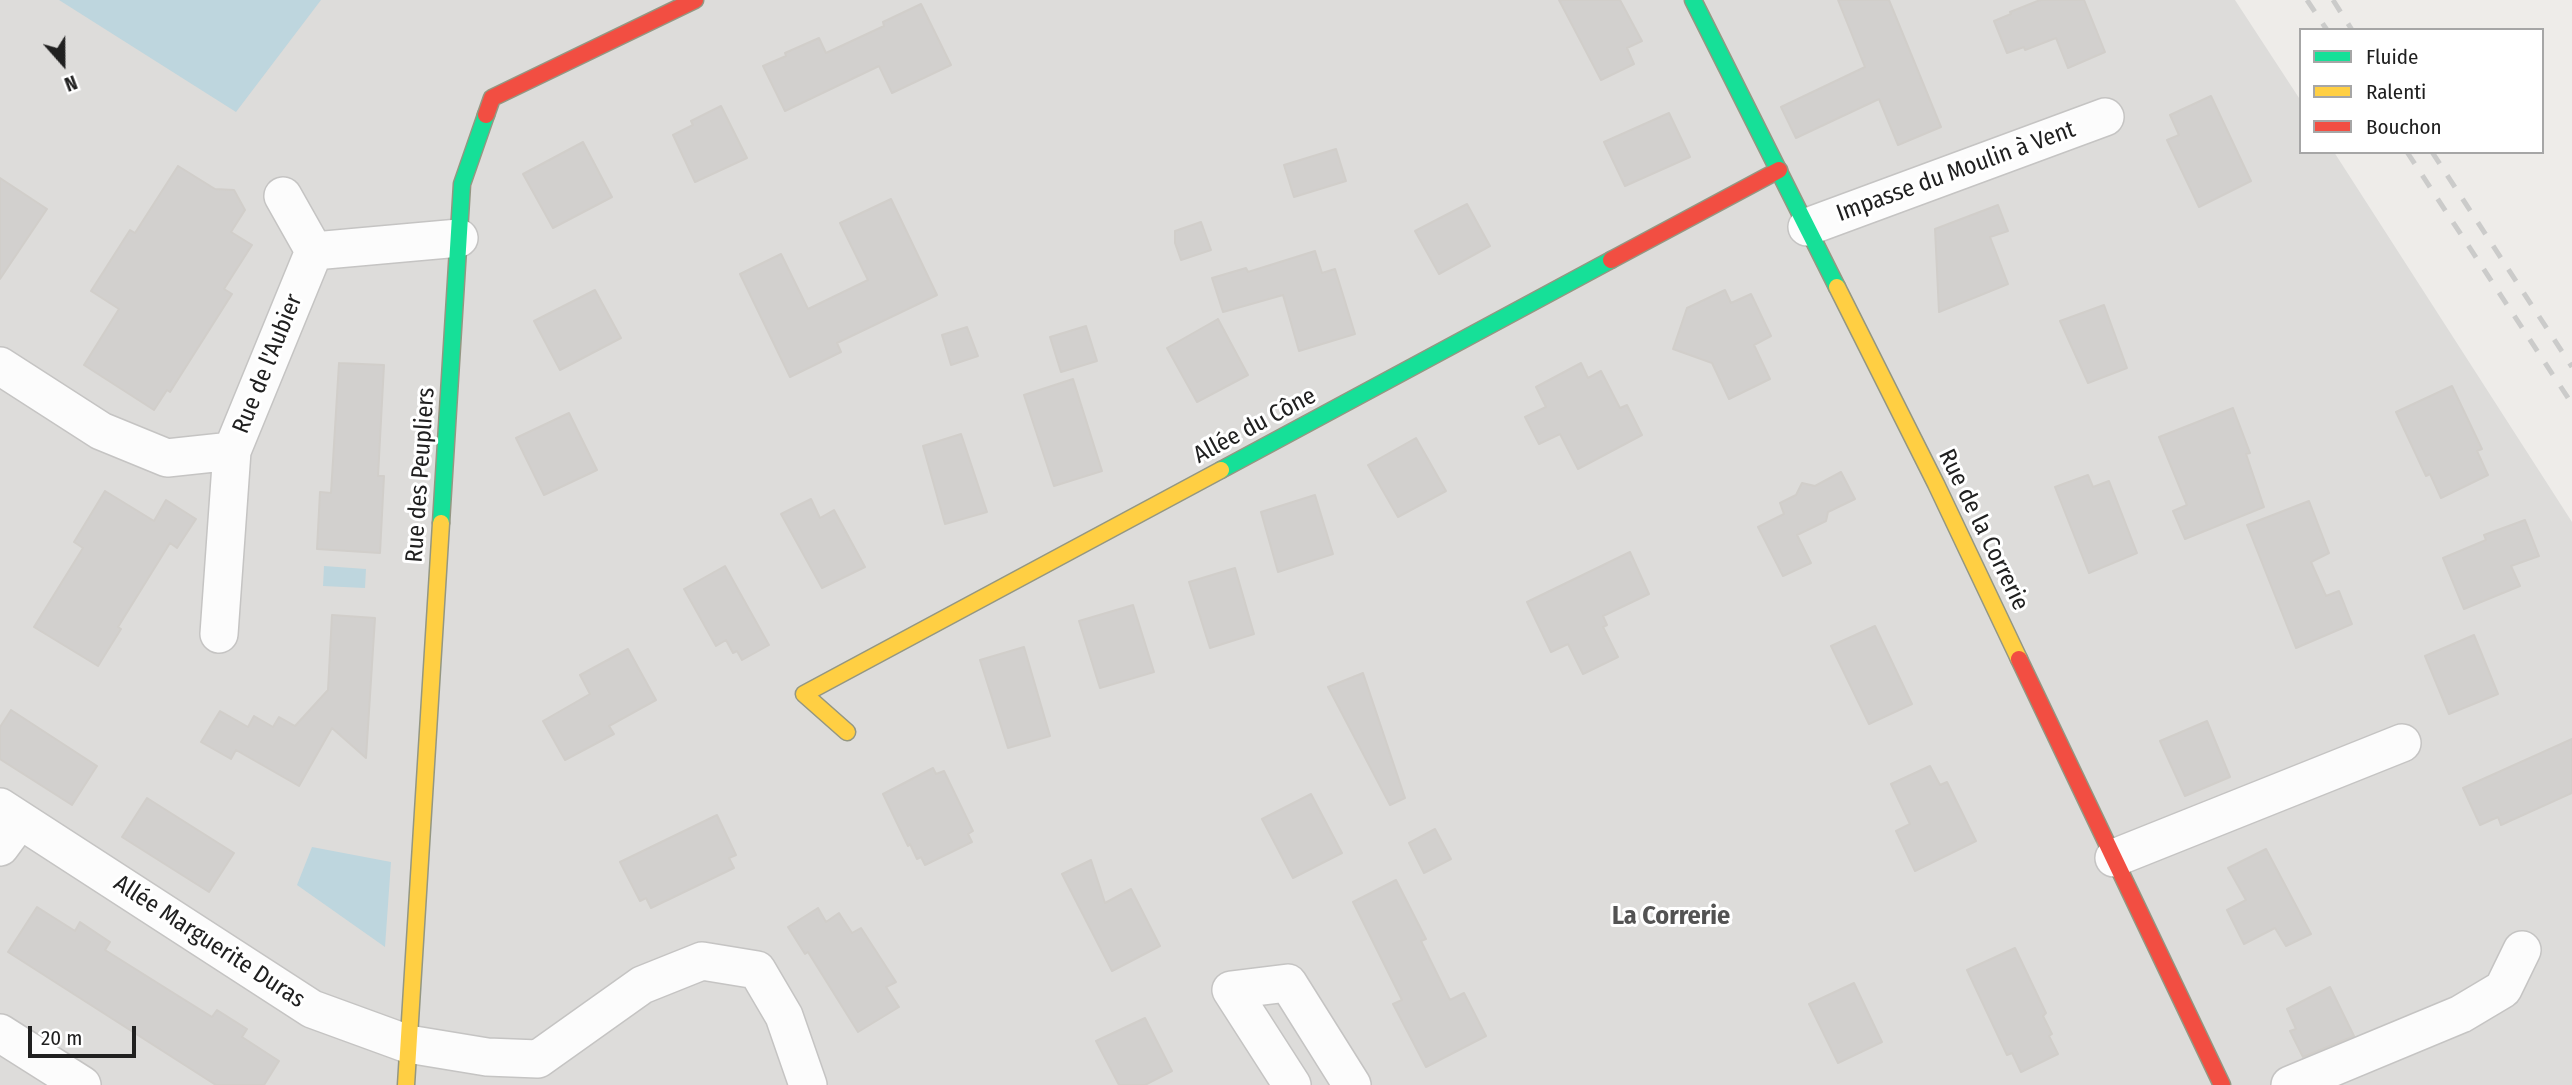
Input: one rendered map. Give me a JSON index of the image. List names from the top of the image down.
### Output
{
  "streets": {
    "street": [
      "Impasse du Moulin à Vent",
      "Rue de l'Aubier",
      "Allée du Cône",
      "Rue des Peupliers",
      "Rue de la Correrie",
      "Allée Marguerite Duras"
    ]
  },
  "crossings": [
    ["Impasse du Moulin à Vent", "Rue de la Correrie"],
    ["Allée du Cône", "Rue de la Correrie"],
    ["Rue des Peupliers", "Allée Marguerite Duras"]
  ],
  "districts": ["La Correrie"],
  "legend": ["Fluide", "Ralenti", "Bouchon"],
  "scale_bar": "20 m",
  "north": "bottom"
}
